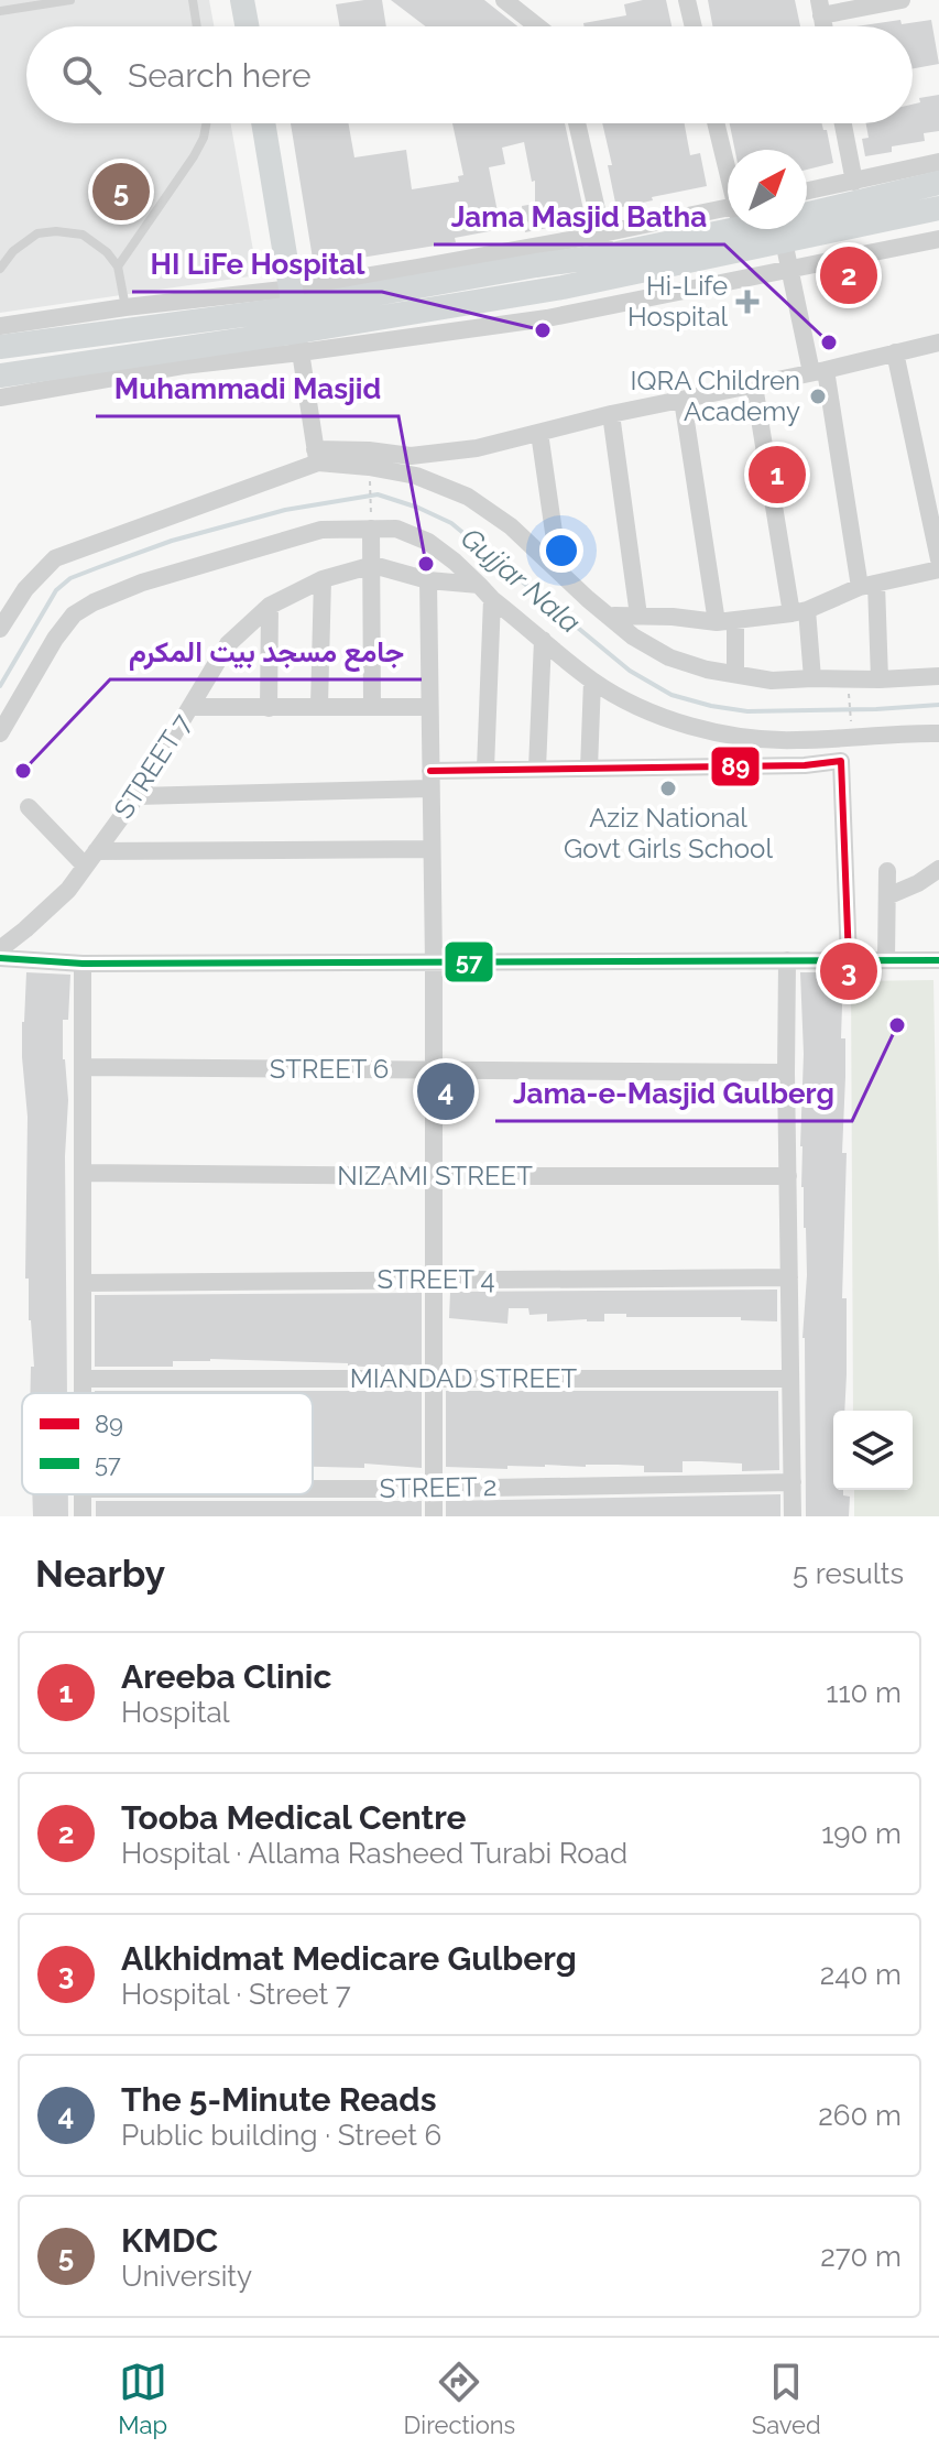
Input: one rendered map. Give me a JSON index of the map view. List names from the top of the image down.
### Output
{
  "streets": {
    "street": [
      "STREET 7",
      "STREET 6",
      "NIZAMI STREET",
      "STREET 4",
      "MIANDAD STREET",
      "STREET 2"
    ]
  },
  "water": ["Gujjar Nala"],
  "places": {
    "health": ["Hi-Life Hospital"],
    "other": [
      "HI LiFe Hospital",
      "Jama Masjid Batha",
      "IQRA Children Academy",
      "Muhammadi Masjid",
      "جامع مسجد بیت المکرم",
      "Aziz National Govt Girls School",
      "Jama-e-Masjid Gulberg"
    ]
  },
  "lines": ["transit line 89", "transit line 57"],
  "legend": ["89", "57"],
  "north": "top right",
  "page": {
    "search": "Search here",
    "pins": [
      "5",
      "2",
      "1",
      "3",
      "4"
    ],
    "heading": ["Nearby", "5 results"],
    "list": [
      {
        "mark": "1",
        "name": "Areeba Clinic",
        "note": "Hospital",
        "value": "110 m"
      },
      {
        "mark": "2",
        "name": "Tooba Medical Centre",
        "note": "Hospital · Allama Rasheed Turabi Road",
        "value": "190 m"
      },
      {
        "mark": "3",
        "name": "Alkhidmat Medicare Gulberg",
        "note": "Hospital · Street 7",
        "value": "240 m"
      },
      {
        "mark": "4",
        "name": "The 5-Minute Reads",
        "note": "Public building · Street 6",
        "value": "260 m"
      },
      {
        "mark": "5",
        "name": "KMDC",
        "note": "University",
        "value": "270 m"
      }
    ],
    "nav": ["Map", "Directions", "Saved"]
  }
}
